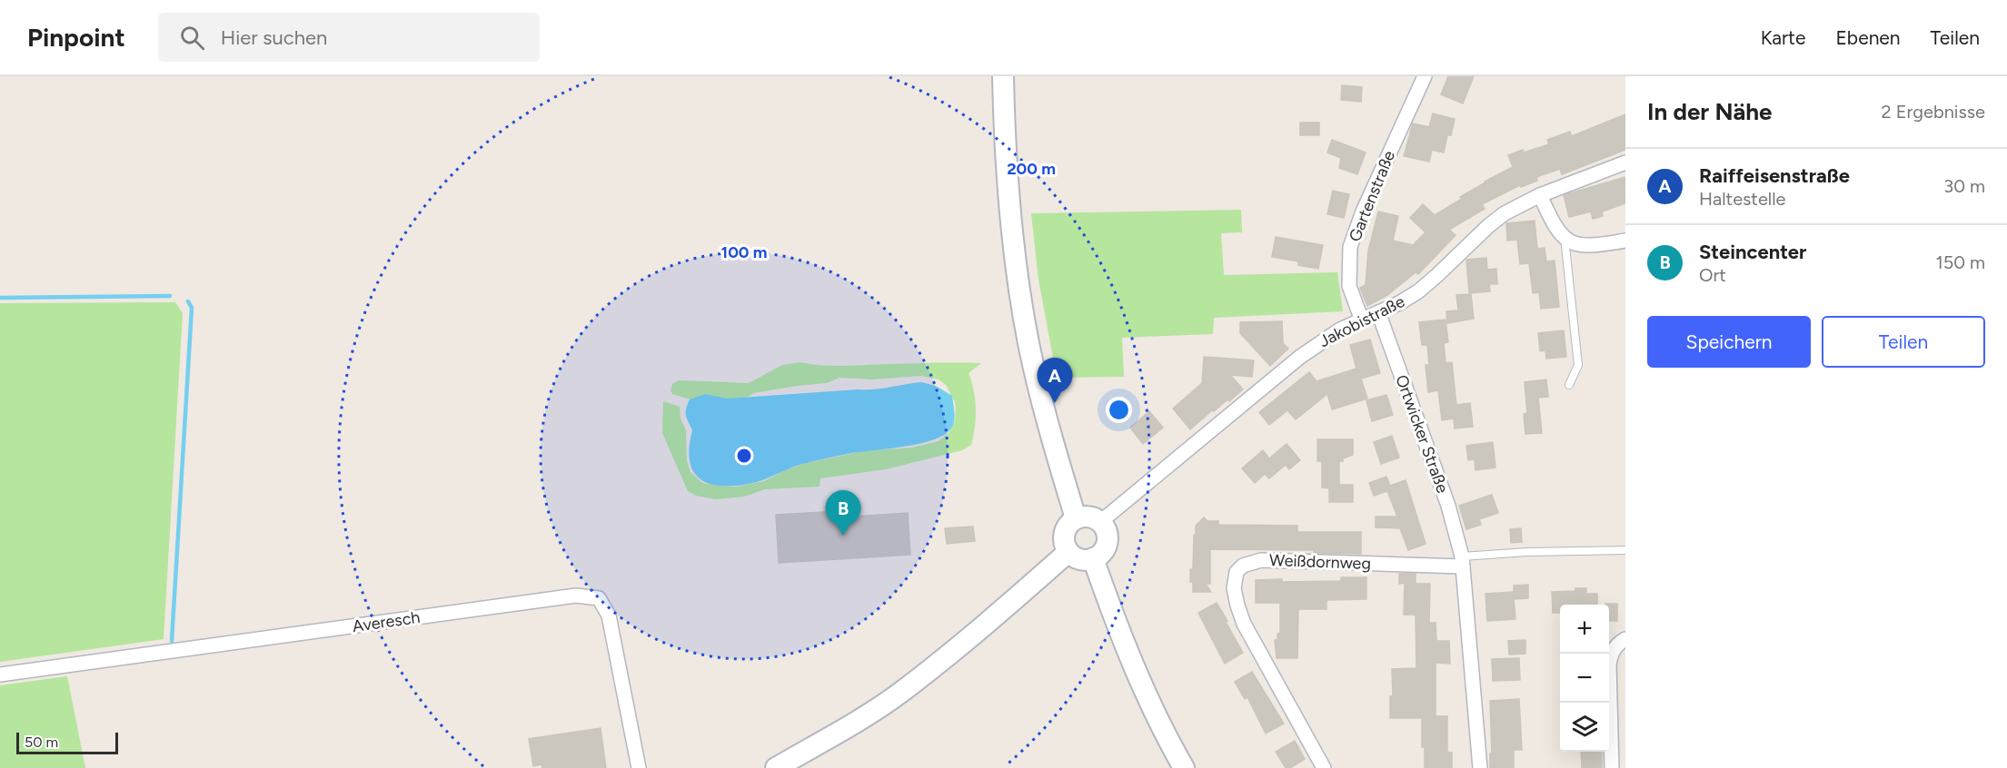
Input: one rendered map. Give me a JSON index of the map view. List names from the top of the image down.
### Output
{
  "streets": {
    "street": [
      "Gartenstraße",
      "Jakobistraße",
      "Ortwicker Straße",
      "Weißdornweg",
      "Averesch"
    ]
  },
  "crossings": [
    ["Gartenstraße", "Jakobistraße"],
    ["Jakobistraße", "Ortwicker Straße"],
    ["Ortwicker Straße", "Weißdornweg"]
  ],
  "scale_bar": "50 m",
  "page": {
    "header": "Pinpoint",
    "search": "Hier suchen",
    "nav": ["Karte", "Ebenen", "Teilen"],
    "heading": ["In der Nähe", "2 Ergebnisse"],
    "list": [
      {
        "mark": "A",
        "name": "Raiffeisenstraße",
        "note": "Haltestelle",
        "value": "30 m"
      },
      {
        "mark": "B",
        "name": "Steincenter",
        "note": "Ort",
        "value": "150 m"
      }
    ],
    "buttons": ["Speichern", "Teilen"],
    "pins": ["A", "B"],
    "map_buttons": ["+", "−"],
    "scale": "50 m"
  },
  "rings": ["200 m", "100 m"]
}
